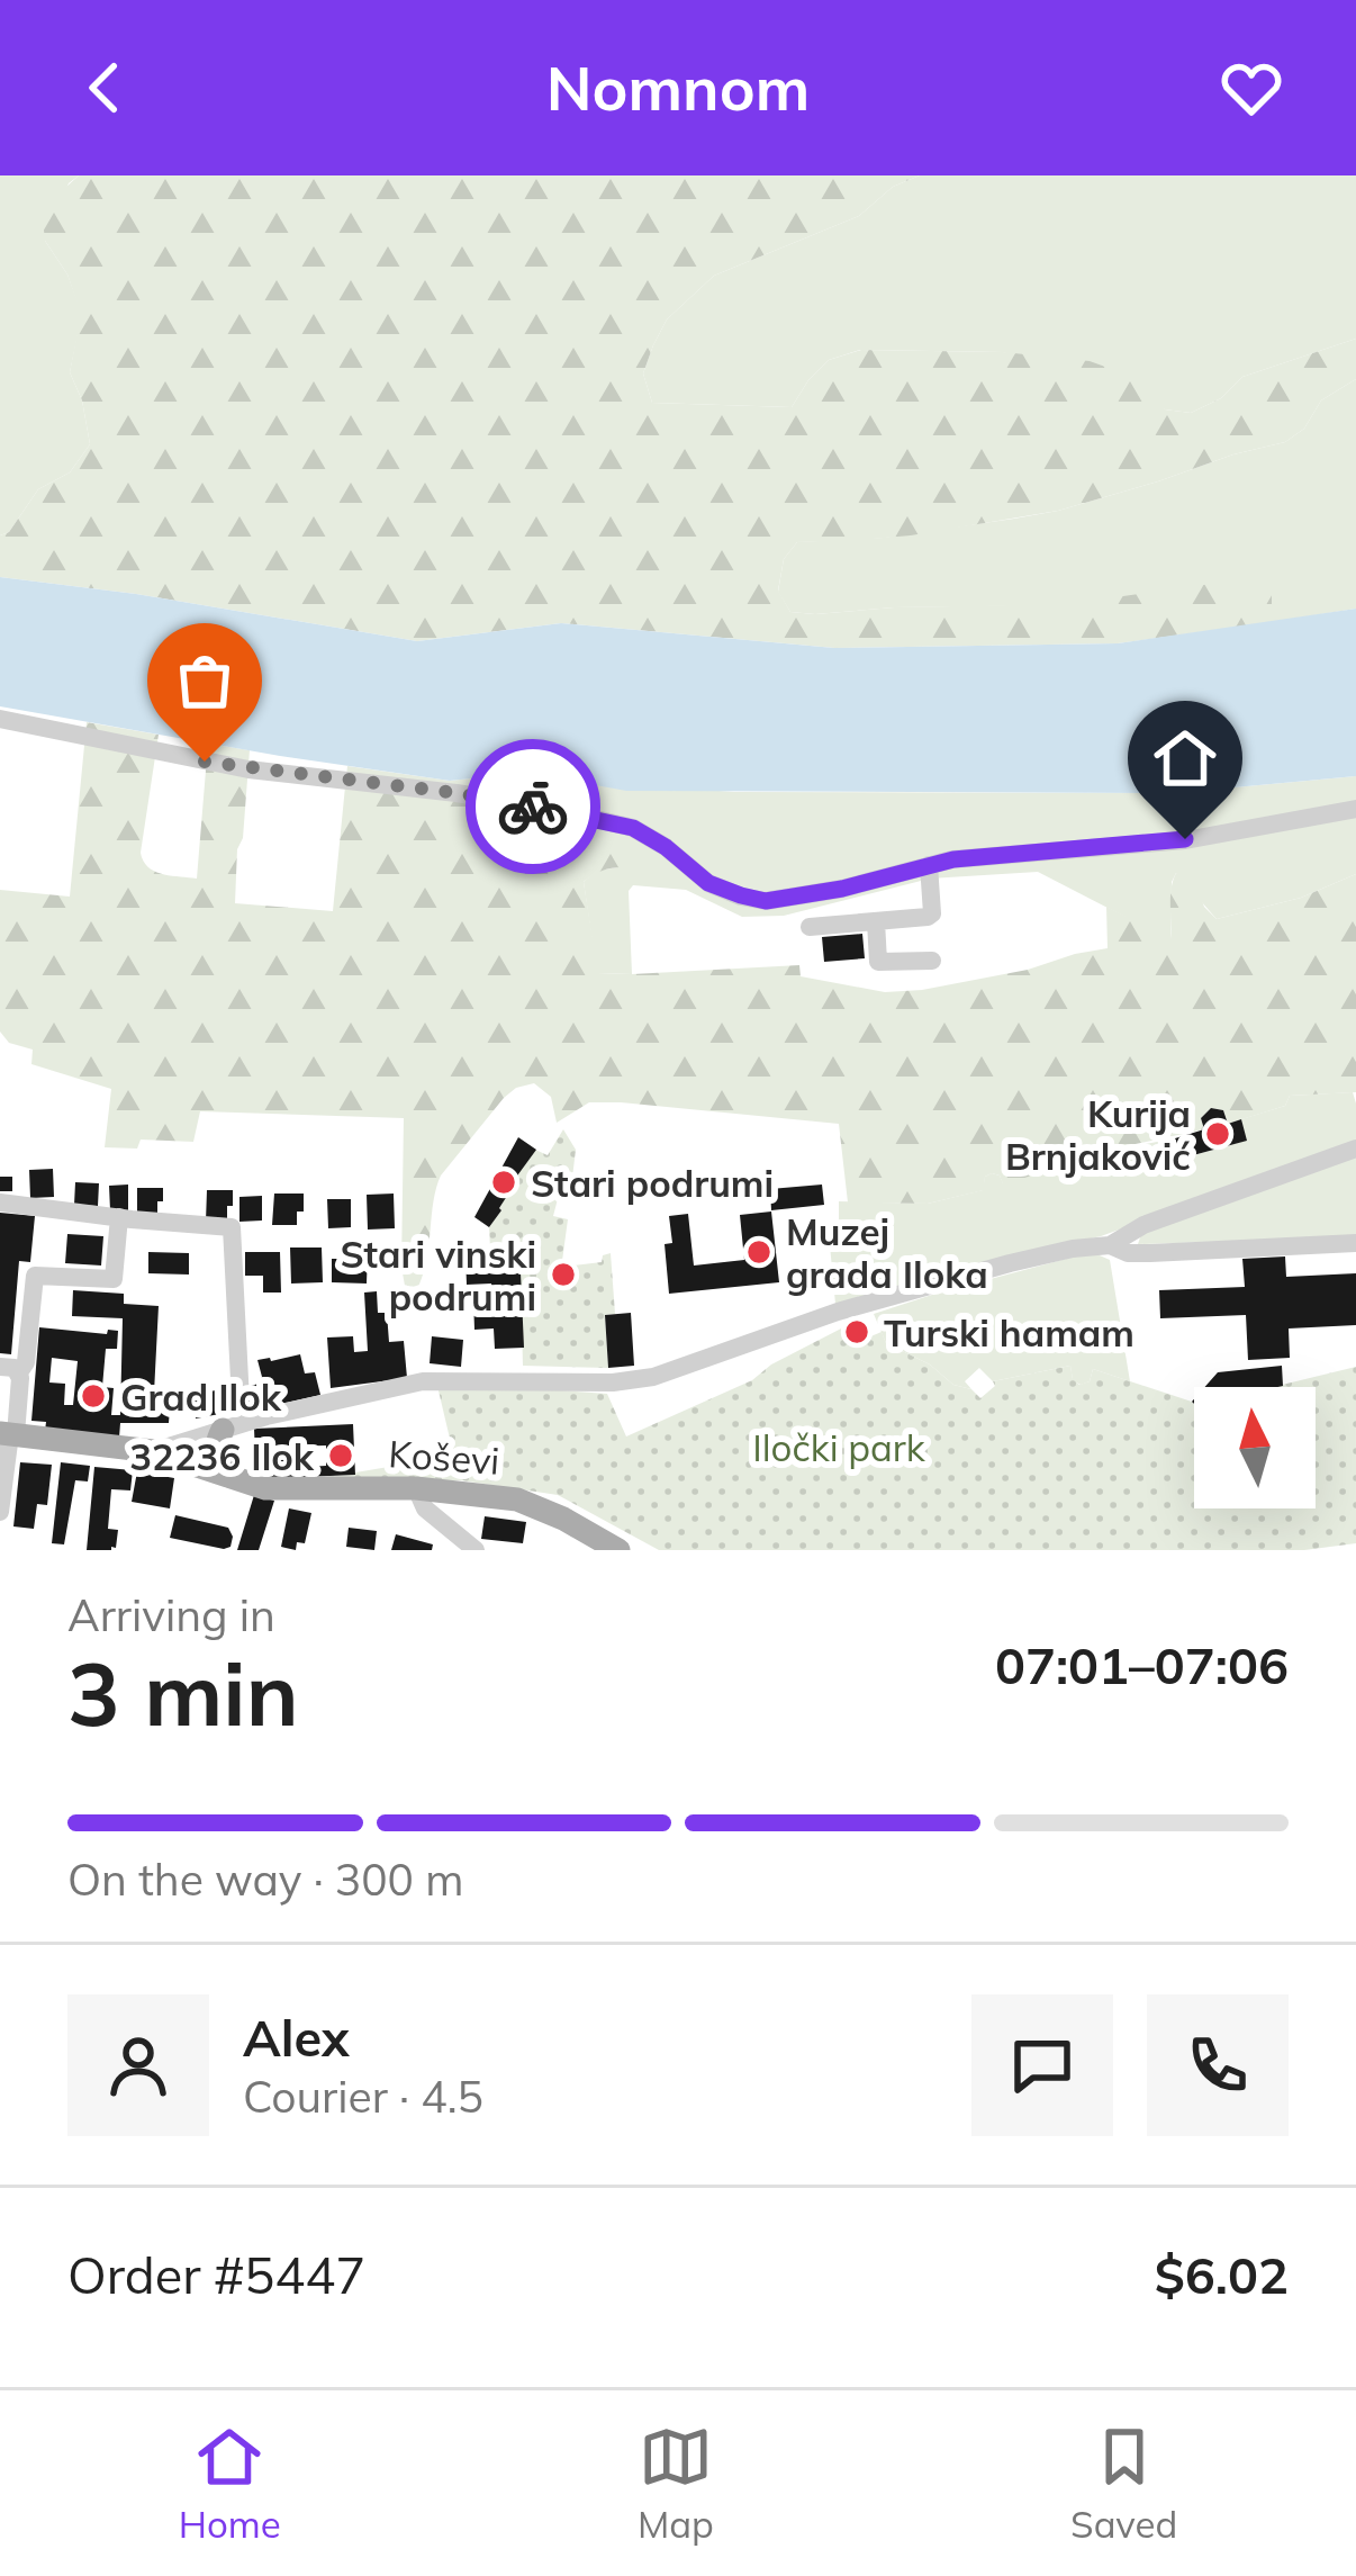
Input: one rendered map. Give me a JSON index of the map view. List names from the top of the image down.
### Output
{
  "streets": {
    "main road": ["Koševi"]
  },
  "parks": ["Iločki park"],
  "places": [
    "Kurija Brnjaković",
    "Stari podrumi",
    "Muzej grada Iloka",
    "Stari vinski podrumi",
    "Turski hamam",
    "Grad Ilok",
    "32236 Ilok"
  ],
  "north": "top",
  "page": {
    "header": "Nomnom",
    "heading": ["3 min", "Arriving in", "07:01–07:06"],
    "panel": [
      "Alex",
      "Courier · 4.5",
      "Order #5447",
      "$6.02"
    ],
    "bar": "On the way · 300 m",
    "tabs": ["Home", "Map", "Saved"]
  }
}
